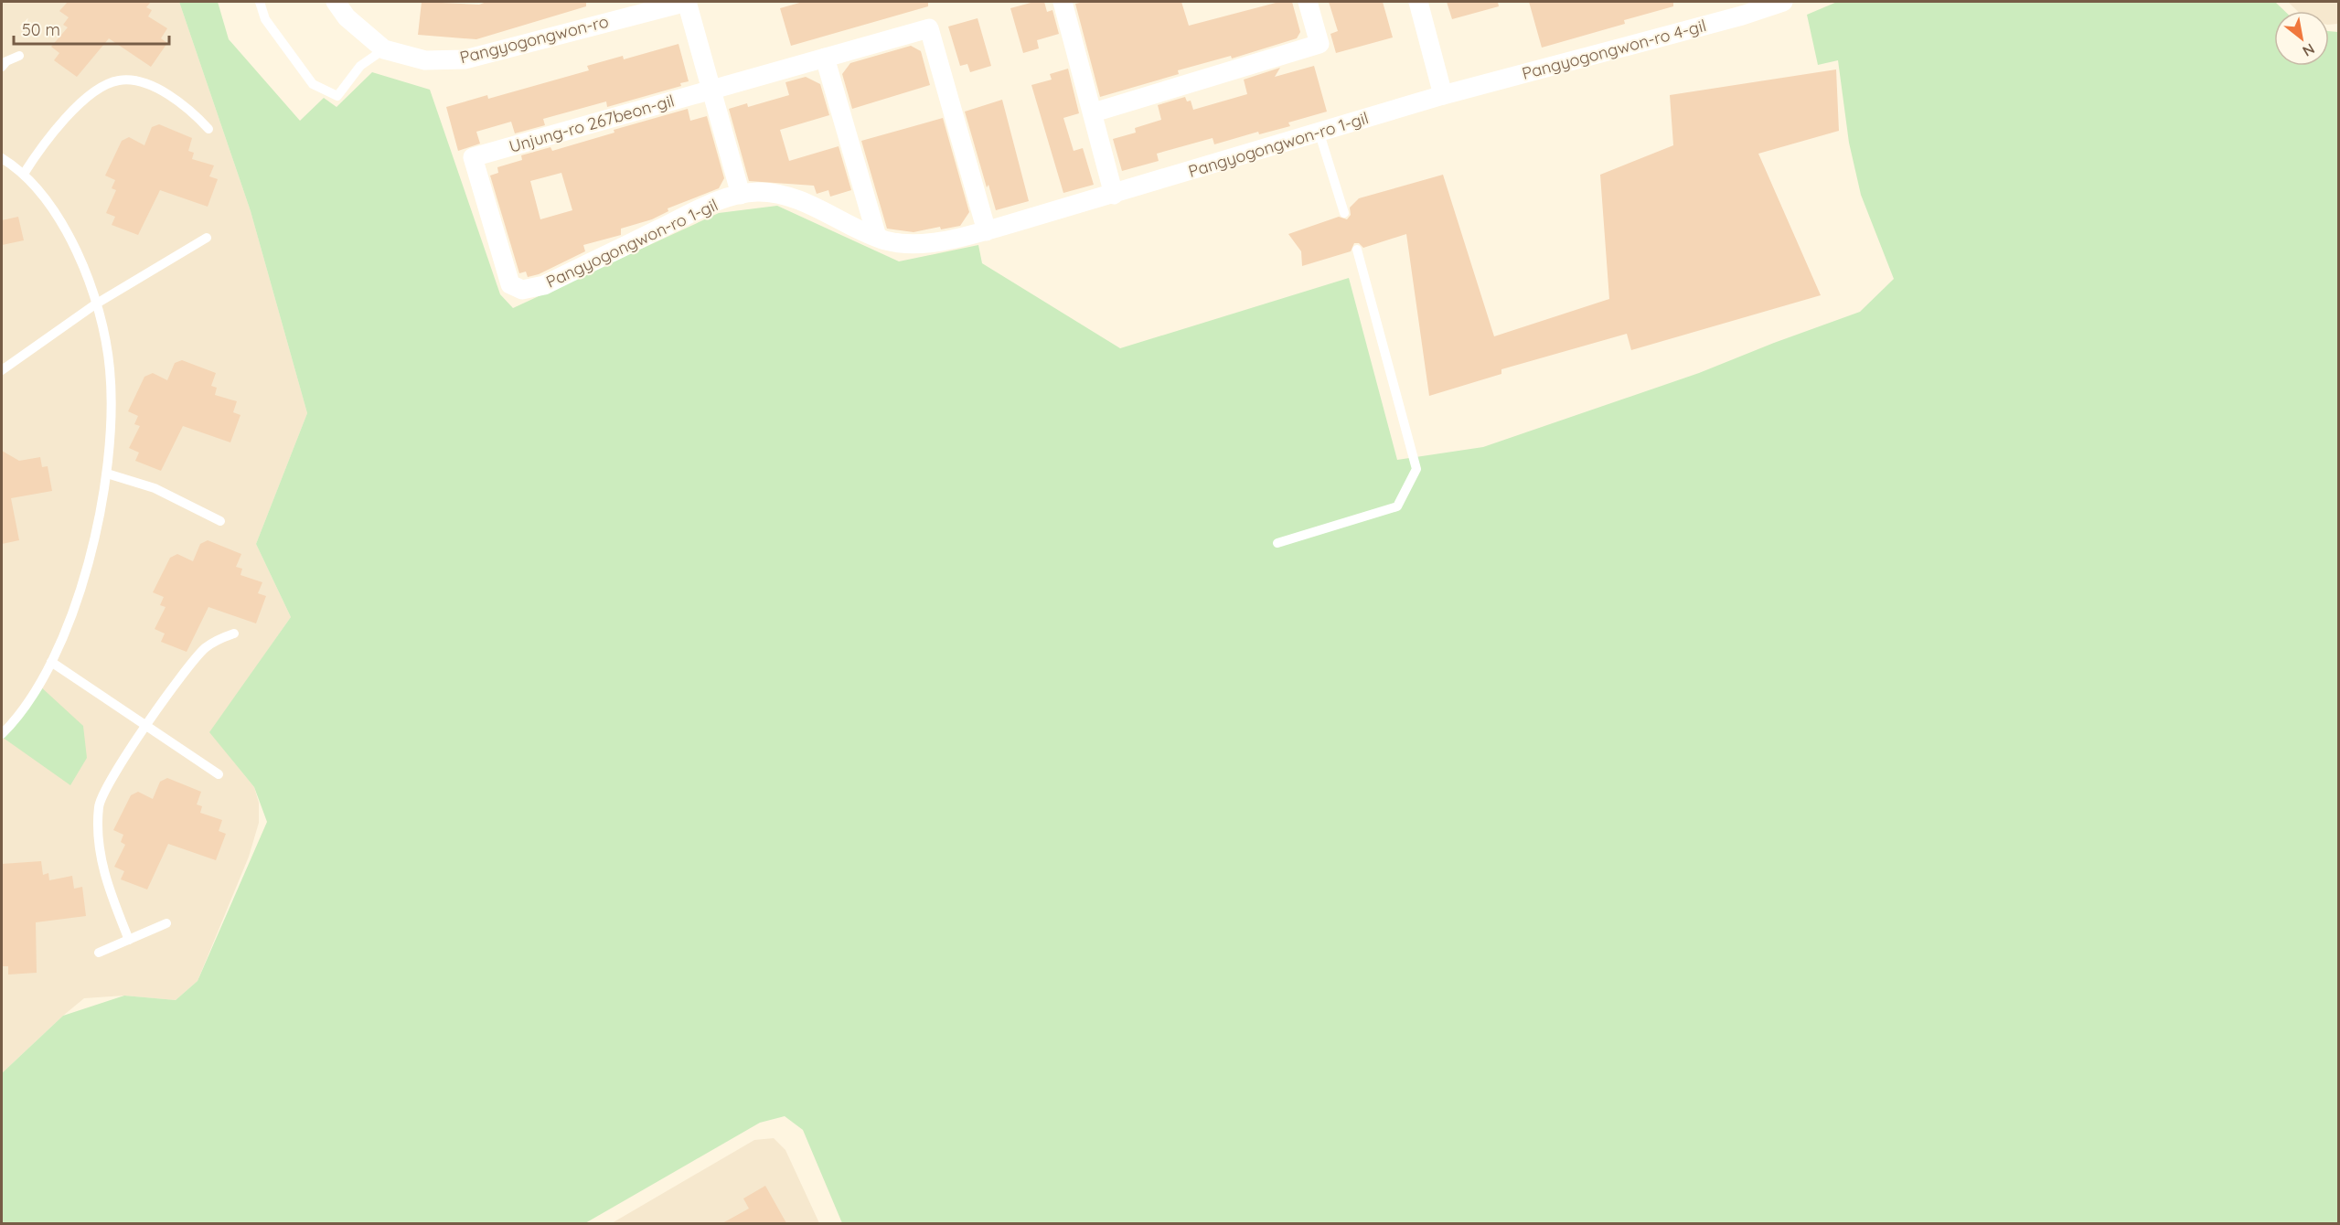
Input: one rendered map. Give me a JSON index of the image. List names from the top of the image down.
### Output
{
  "streets": {
    "street": [
      "Pangyogongwon-ro",
      "Pangyogongwon-ro 4-gil",
      "Unjung-ro 267beon-gil",
      "Pangyogongwon-ro 1-gil"
    ]
  },
  "crossings": [
    ["Pangyogongwon-ro", "Unjung-ro 267beon-gil"],
    ["Pangyogongwon-ro", "Pangyogongwon-ro 1-gil"],
    ["Pangyogongwon-ro 4-gil", "Pangyogongwon-ro 1-gil"],
    ["Unjung-ro 267beon-gil", "Pangyogongwon-ro 1-gil"]
  ],
  "scale_bar": "50 m",
  "north": "bottom right"
}
